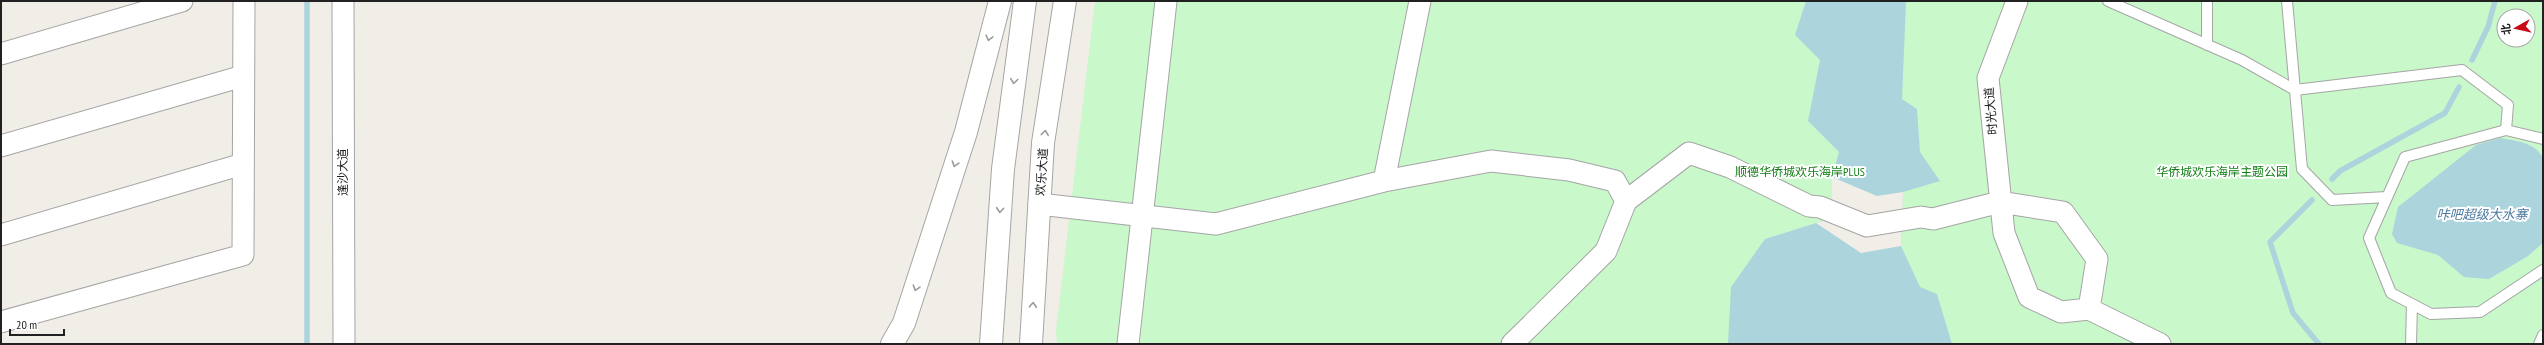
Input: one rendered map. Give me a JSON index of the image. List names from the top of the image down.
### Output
{
  "streets": {
    "street": ["时光大道", "逢沙大道", "欢乐大道"]
  },
  "water": ["咔吧超级大水寨"],
  "parks": ["顺德华侨城欢乐海岸PLUS", "华侨城欢乐海岸主题公园"],
  "scale_bar": "20 m",
  "north": "left"
}
